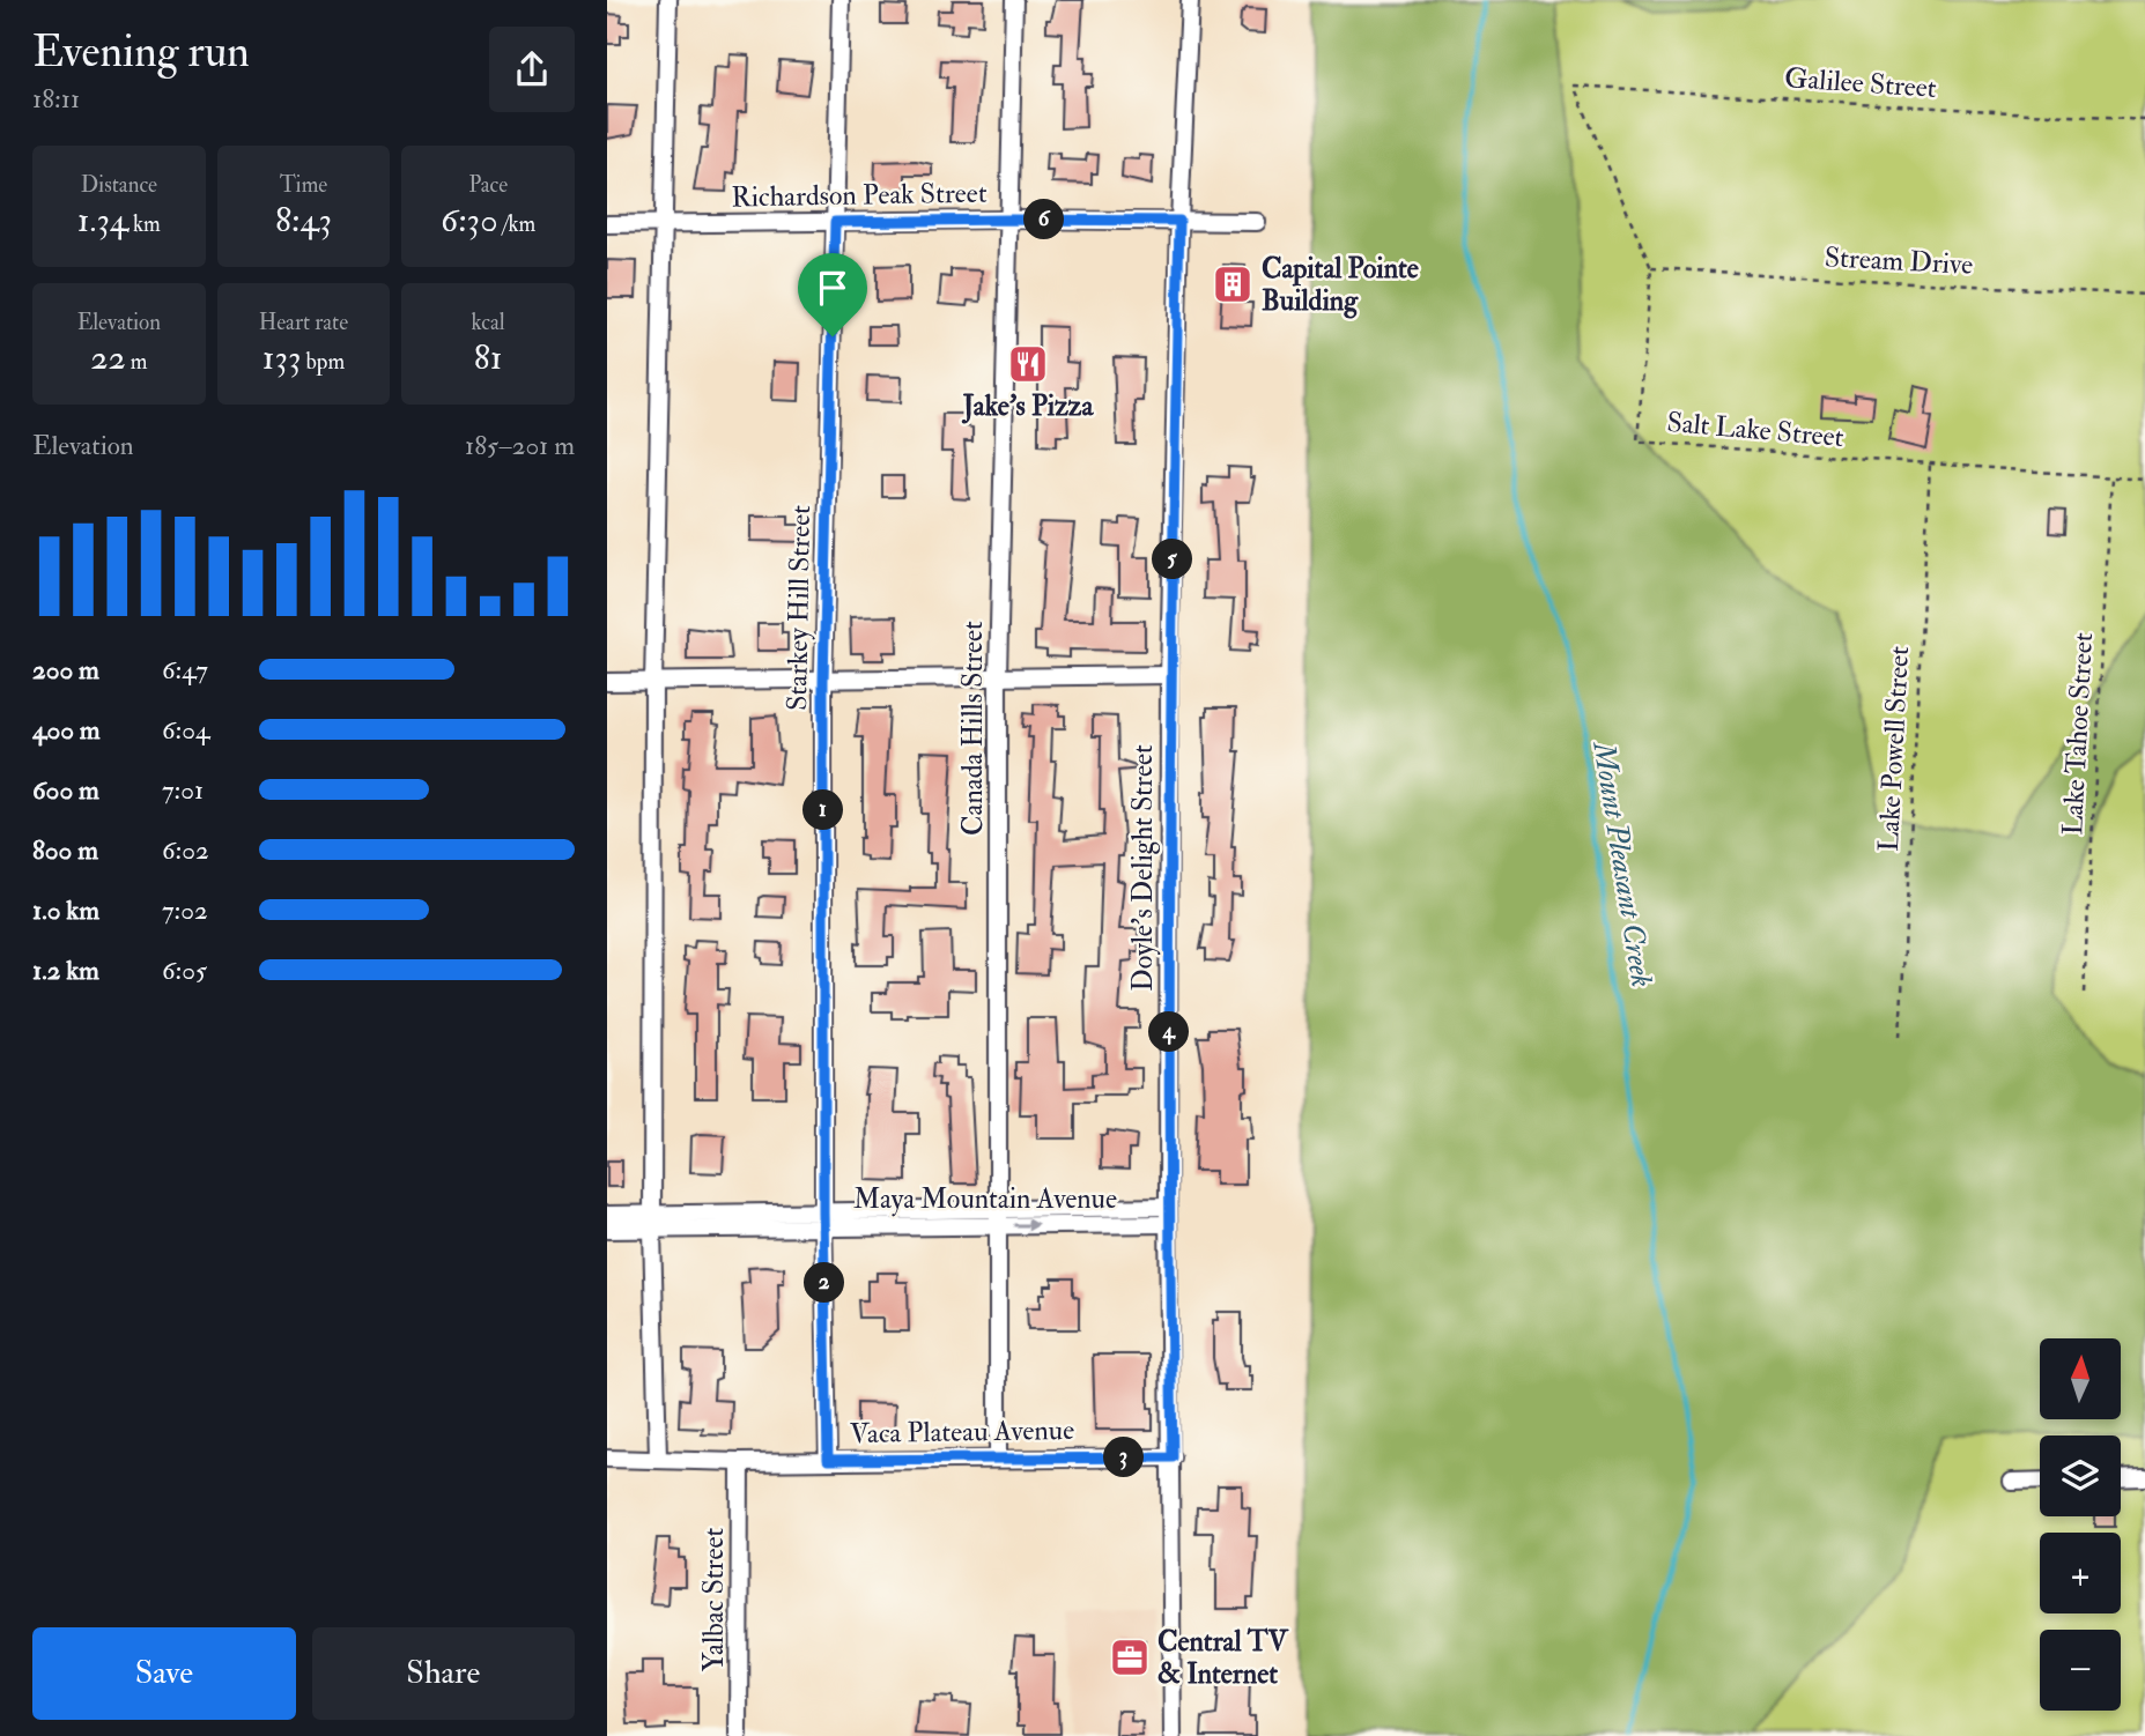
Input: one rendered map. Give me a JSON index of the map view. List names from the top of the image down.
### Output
{
  "streets": {
    "street": [
      "Richardson Peak Street",
      "Starkey Hill Street",
      "Canada Hills Street",
      "Doyle's Delight Street",
      "Maya Mountain Avenue",
      "Vaca Plateau Avenue",
      "Yalbac Street"
    ],
    "path": [
      "Galilee Street",
      "Stream Drive",
      "Salt Lake Street",
      "Lake Tahoe Street",
      "Lake Powell Street"
    ]
  },
  "crossings": [
    ["Galilee Street", "Salt Lake Street"],
    ["Richardson Peak Street", "Starkey Hill Street"],
    ["Richardson Peak Street", "Canada Hills Street"],
    ["Richardson Peak Street", "Doyle's Delight Street"],
    ["Stream Drive", "Salt Lake Street"],
    ["Salt Lake Street", "Lake Tahoe Street"],
    ["Salt Lake Street", "Lake Powell Street"],
    ["Starkey Hill Street", "Maya Mountain Avenue"],
    ["Starkey Hill Street", "Vaca Plateau Avenue"],
    ["Canada Hills Street", "Maya Mountain Avenue"],
    ["Canada Hills Street", "Vaca Plateau Avenue"],
    ["Doyle's Delight Street", "Maya Mountain Avenue"],
    ["Doyle's Delight Street", "Vaca Plateau Avenue"],
    ["Vaca Plateau Avenue", "Yalbac Street"]
  ],
  "water": ["Mount Pleasant Creek"],
  "places": {
    "building": ["Capital Pointe Building"],
    "restaurant": ["Jake's Pizza"],
    "office": ["Central TV & Internet"]
  },
  "north": "top",
  "page": {
    "heading": ["Evening run", "18:11"],
    "stats": [
      ["Distance", "1.34 km"],
      ["Time", "8:43"],
      ["Pace", "6:30 /km"],
      ["Elevation", "22 m"],
      ["Heart rate", "133 bpm"],
      ["kcal", "81"]
    ],
    "pins": [
      "6",
      "5",
      "1",
      "4",
      "2",
      "3"
    ],
    "chart": ["Elevation", "185–201 m"],
    "list": [
      {
        "name": "200 m",
        "note": "6:47"
      },
      {
        "name": "400 m",
        "note": "6:04"
      },
      {
        "name": "600 m",
        "note": "7:01"
      },
      {
        "name": "800 m",
        "note": "6:02"
      },
      {
        "name": "1.0 km",
        "note": "7:02"
      },
      {
        "name": "1.2 km",
        "note": "6:05"
      }
    ],
    "map_buttons": ["+", "−"],
    "buttons": ["Save", "Share"]
  }
}
